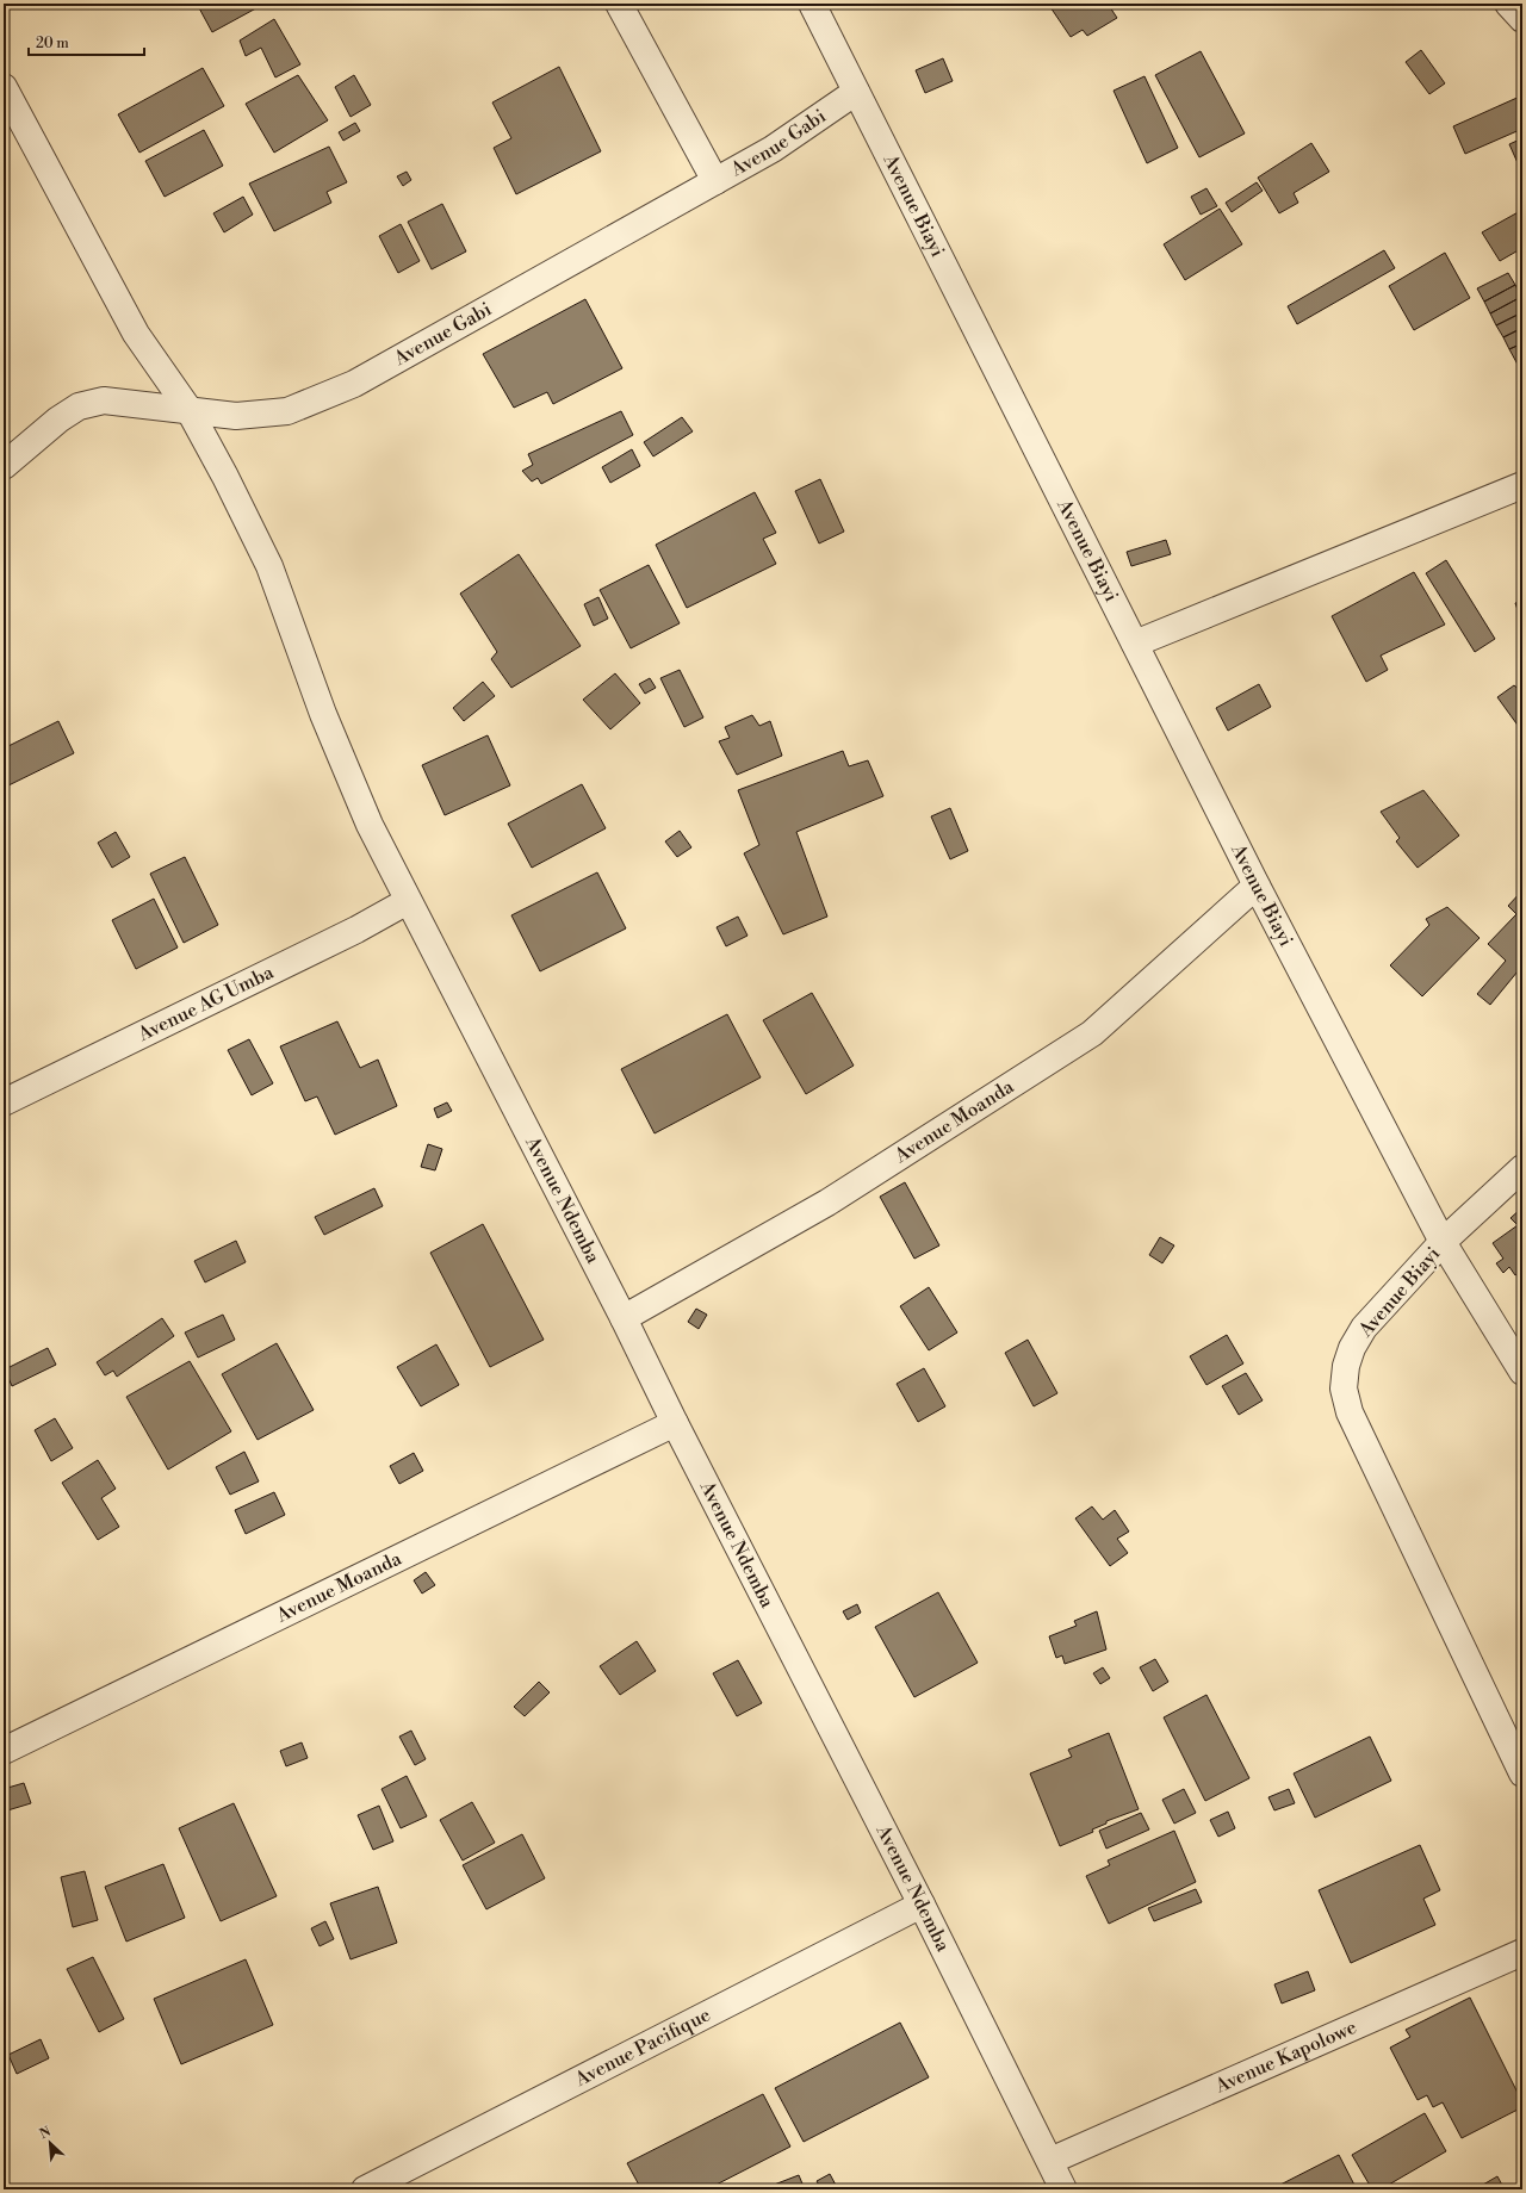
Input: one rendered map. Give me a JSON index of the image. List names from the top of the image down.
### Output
{
  "streets": {
    "street": [
      "Avenue Gabi",
      "Avenue Biayi",
      "Avenue AG Umba",
      "Avenue Moanda",
      "Avenue Ndemba",
      "Avenue Pacifique",
      "Avenue Kapolowe"
    ]
  },
  "crossings": [
    ["Avenue Gabi", "Avenue Biayi"],
    ["Avenue Gabi", "Avenue Ndemba"],
    ["Avenue Biayi", "Avenue Moanda"],
    ["Avenue AG Umba", "Avenue Ndemba"],
    ["Avenue Moanda", "Avenue Ndemba"],
    ["Avenue Ndemba", "Avenue Pacifique"],
    ["Avenue Ndemba", "Avenue Kapolowe"]
  ],
  "scale_bar": "20 m",
  "north": "top left"
}
